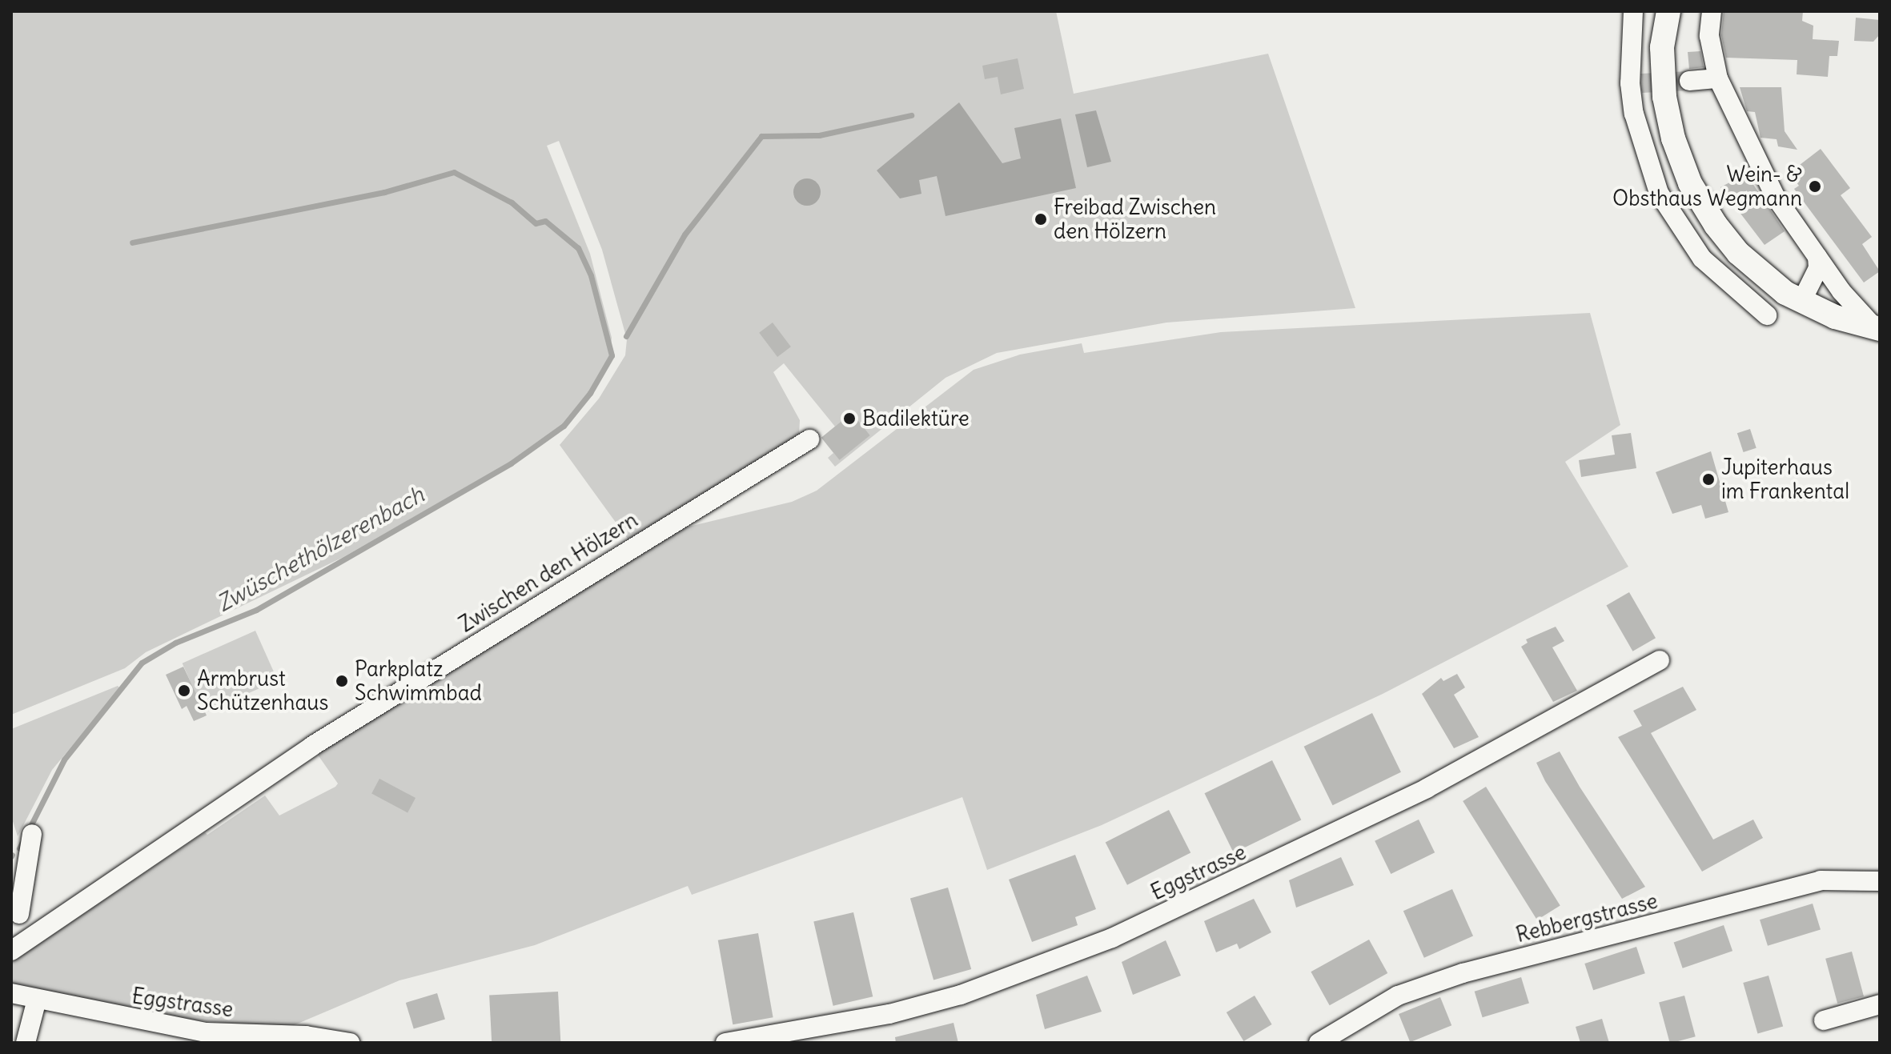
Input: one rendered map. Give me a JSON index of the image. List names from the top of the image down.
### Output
{
  "streets": {
    "street": ["Zwischen den Hölzern", "Eggstrasse", "Rebbergstrasse"]
  },
  "water": ["Zwüschethölzerenbach"],
  "places": [
    "Wein- & Obsthaus Wegmann",
    "Freibad Zwischen den Hölzern",
    "Badilektüre",
    "Jupiterhaus im Frankental",
    "Parkplatz Schwimmbad",
    "Armbrust Schützenhaus"
  ]
}
